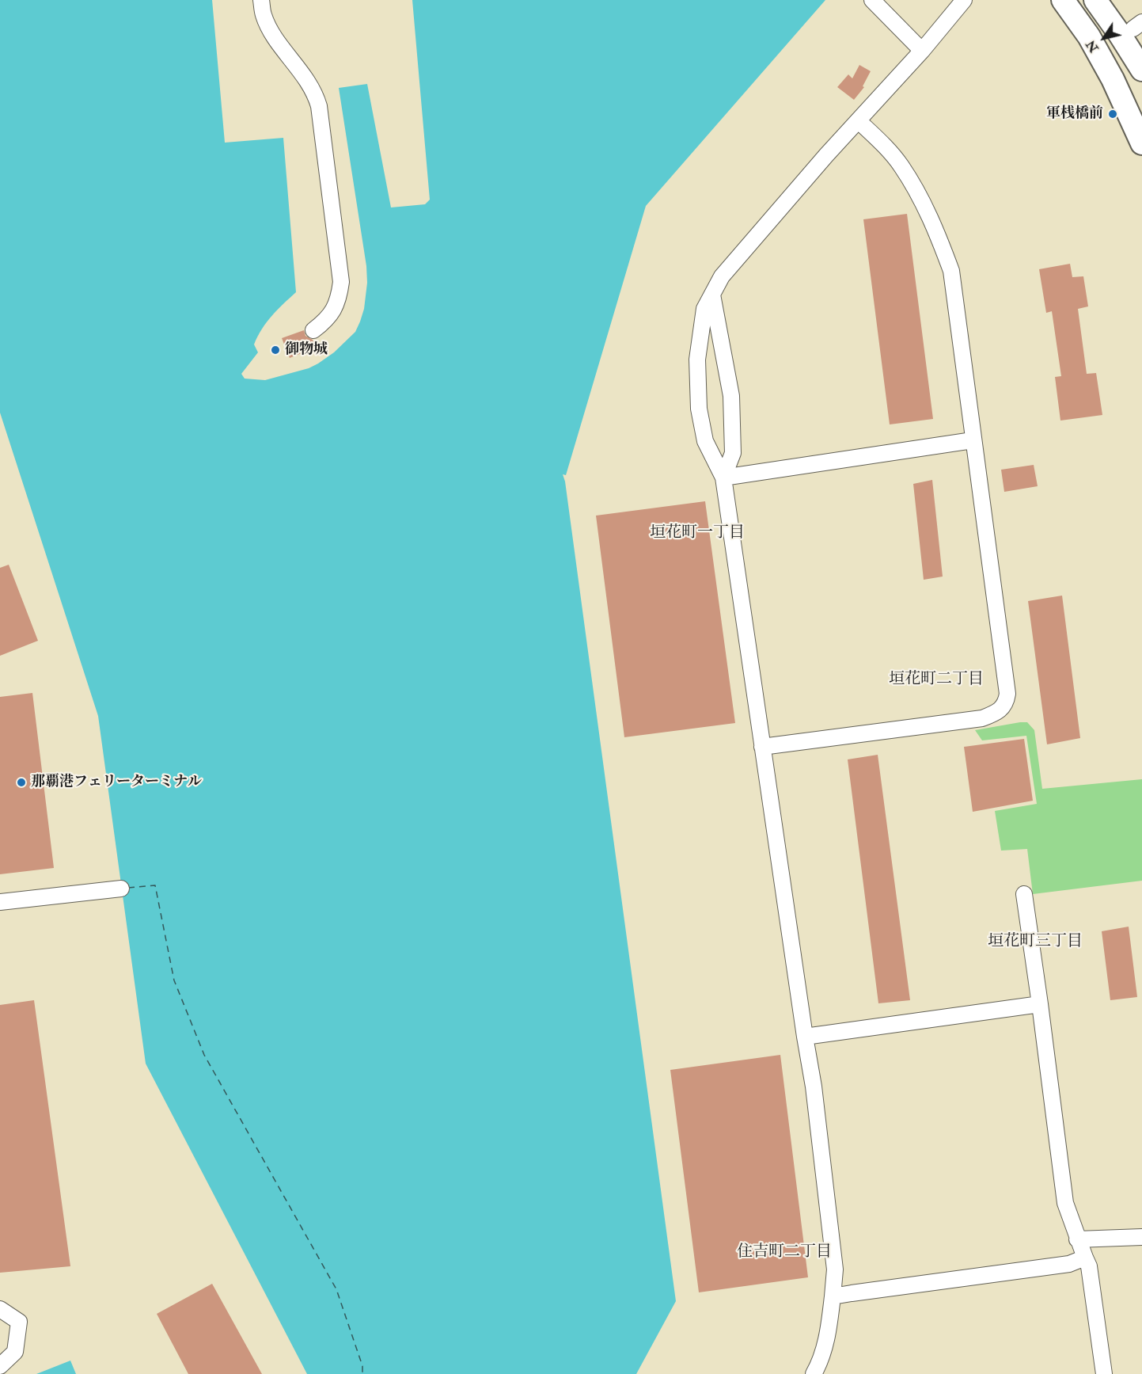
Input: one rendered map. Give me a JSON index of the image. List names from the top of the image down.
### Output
{
  "districts": [
    "垣花町一丁目",
    "垣花町二丁目",
    "垣花町三丁目",
    "住吉町二丁目"
  ],
  "places": ["軍桟橋前", "御物城", "那覇港フェリーターミナル"],
  "north": "bottom left"
}
